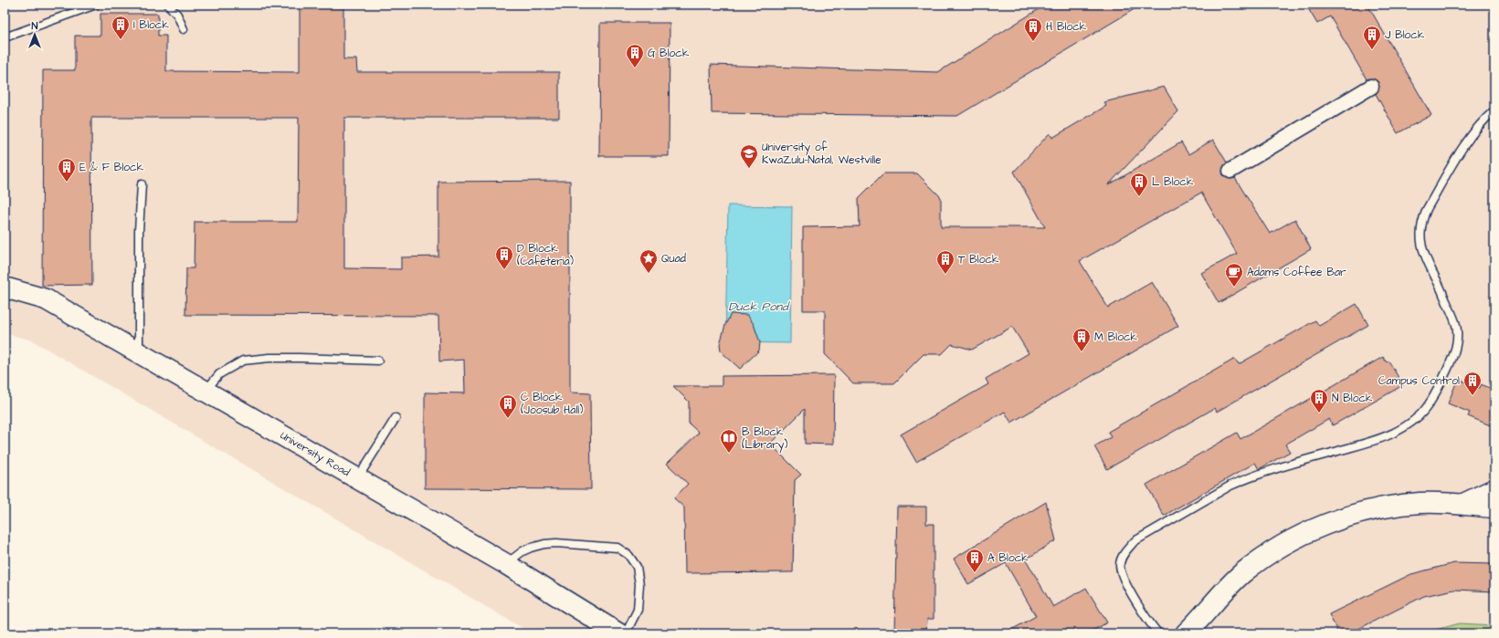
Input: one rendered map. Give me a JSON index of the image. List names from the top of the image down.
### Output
{
  "streets": {
    "street": ["University Road"]
  },
  "water": ["Duck Pond"],
  "places": {
    "building": [
      "I Block",
      "H Block",
      "J Block",
      "G Block",
      "E & F Block",
      "L Block",
      "D Block (Cafeteria)",
      "T Block",
      "M Block",
      "Campus Control",
      "N Block",
      "C Block (Joosub Hall)",
      "A Block"
    ],
    "school or university": ["University of KwaZulu-Natal, Westville"],
    "place": ["Quad"],
    "cafe": ["Adams Coffee Bar"],
    "library": ["B Block (Library)"]
  },
  "north": "top"
}
